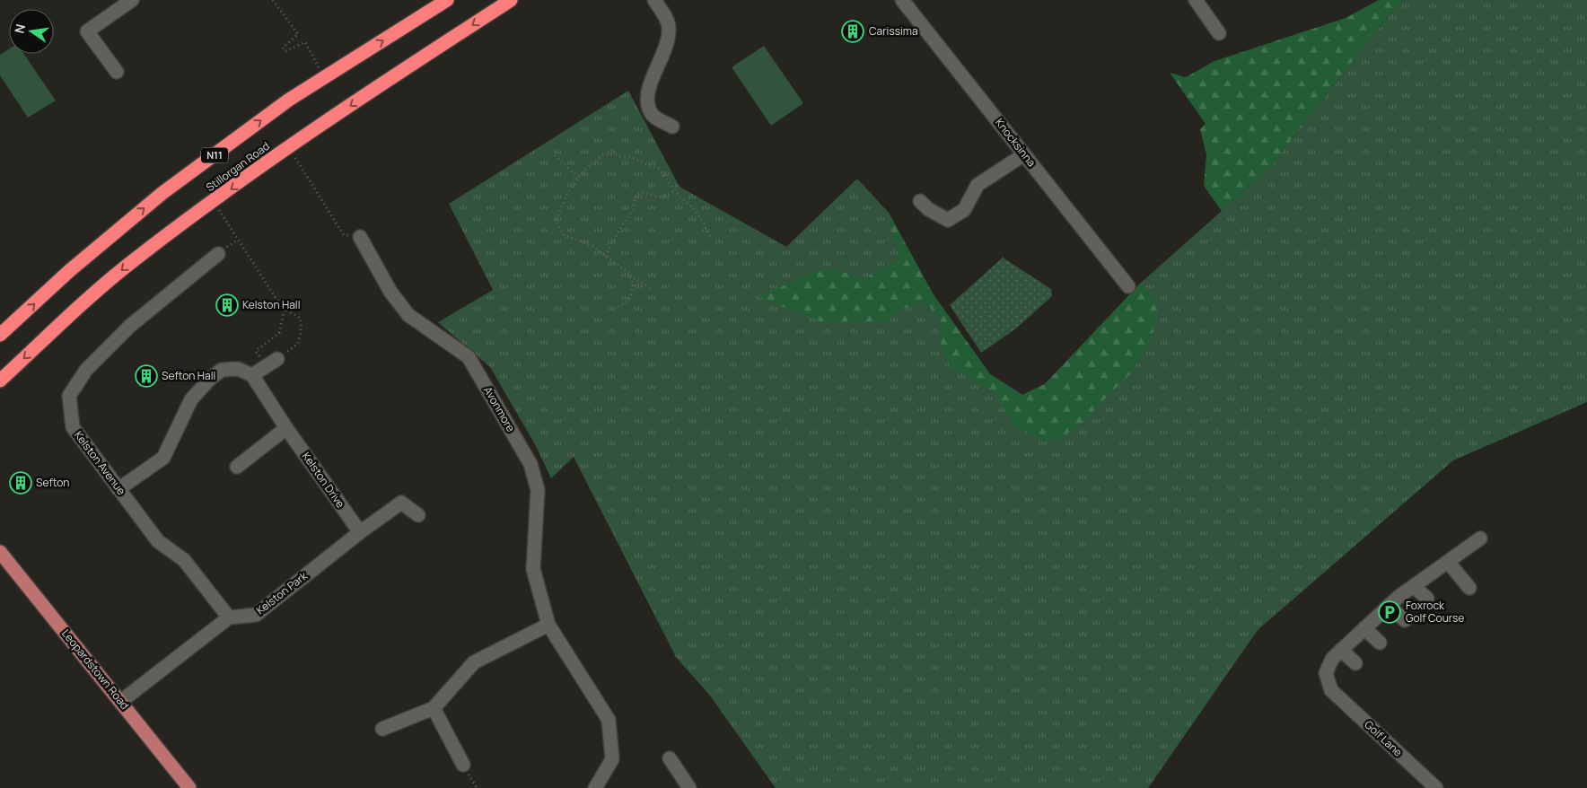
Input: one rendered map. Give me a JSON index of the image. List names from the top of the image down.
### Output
{
  "streets": {
    "highway": ["N11", "Stillorgan Road"],
    "main road": ["Leopardstown Road"],
    "street": [
      "Knocksinna",
      "Avonmore",
      "Kelston Avenue",
      "Kelston Drive",
      "Kelston Park",
      "Golf Lane"
    ]
  },
  "crossings": [
    ["Kelston Avenue", "Kelston Park"],
    ["Kelston Drive", "Kelston Park"]
  ],
  "places": {
    "building": [
      "Carissima",
      "Kelston Hall",
      "Sefton Hall",
      "Sefton"
    ],
    "parking": ["Foxrock Golf Course"]
  },
  "north": "left"
}
